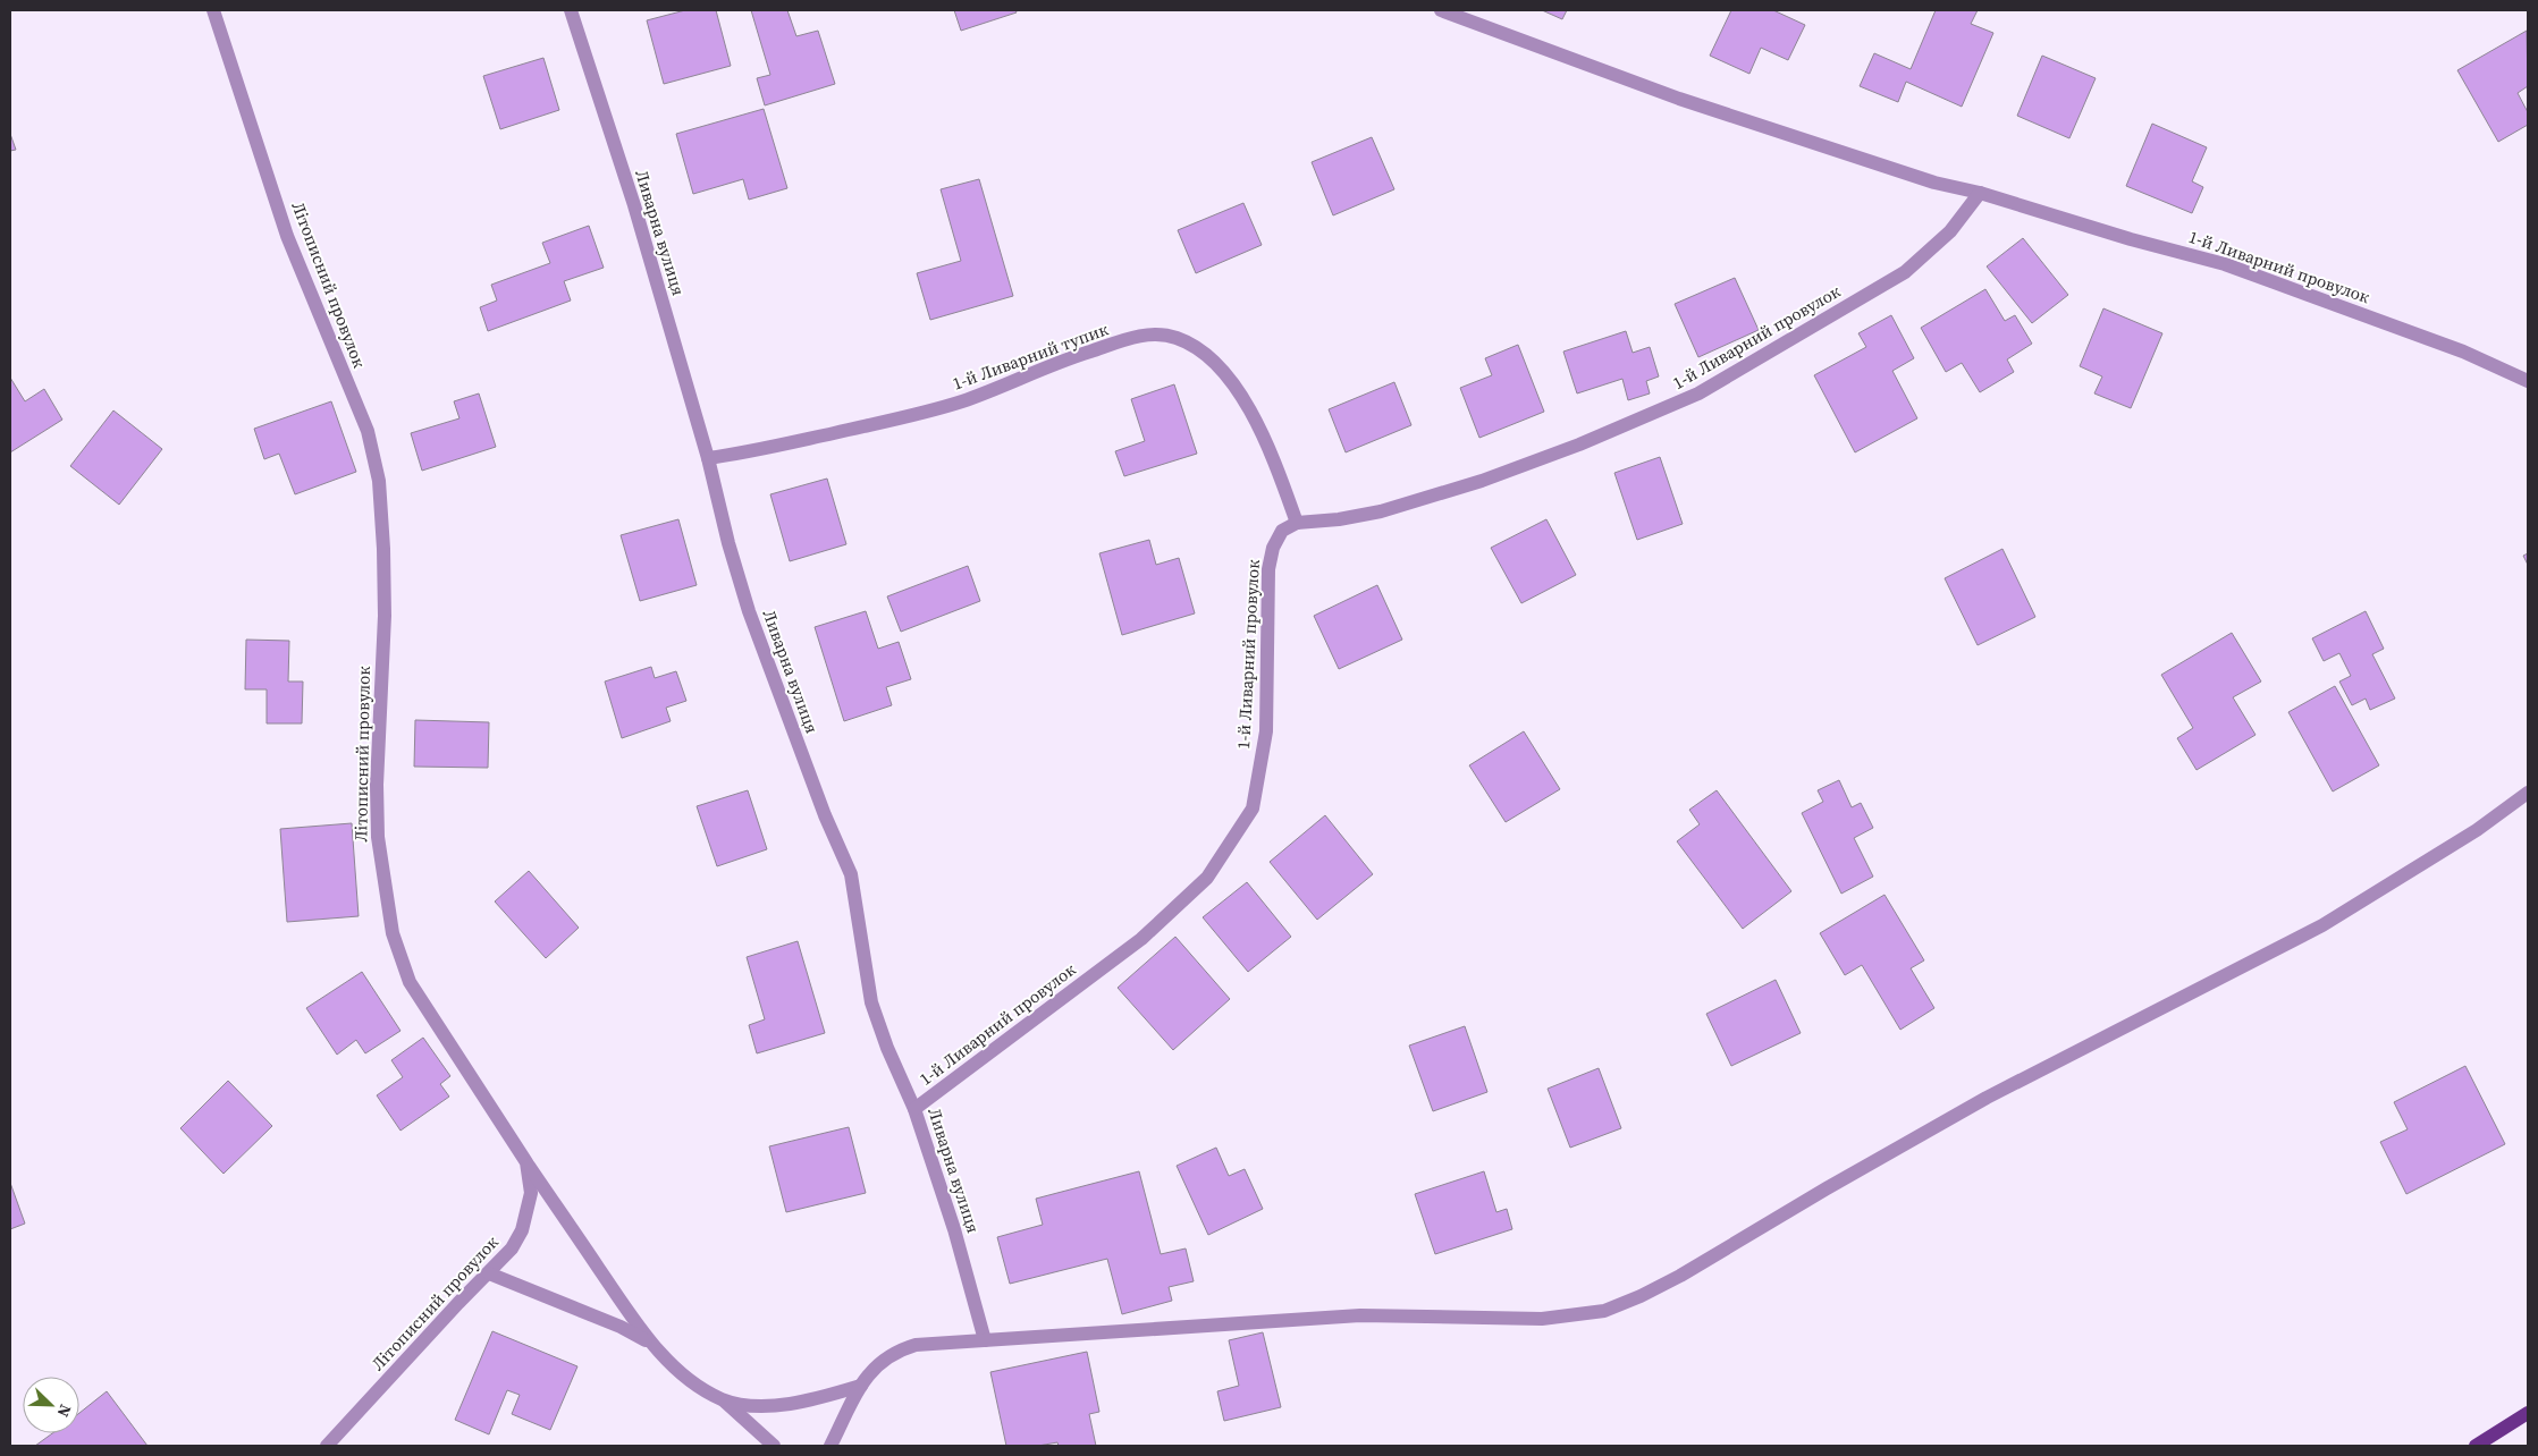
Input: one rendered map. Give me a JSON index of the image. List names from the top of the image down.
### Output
{
  "streets": {
    "street": [
      "Ливарна вулиця",
      "1-й Ливарний провулок",
      "Літописний провулок",
      "1-й Ливарний тупик"
    ]
  },
  "crossings": [
    ["Ливарна вулиця", "1-й Ливарний провулок"],
    ["Ливарна вулиця", "1-й Ливарний тупик"],
    ["1-й Ливарний провулок", "1-й Ливарний тупик"]
  ],
  "north": "bottom right"
}
